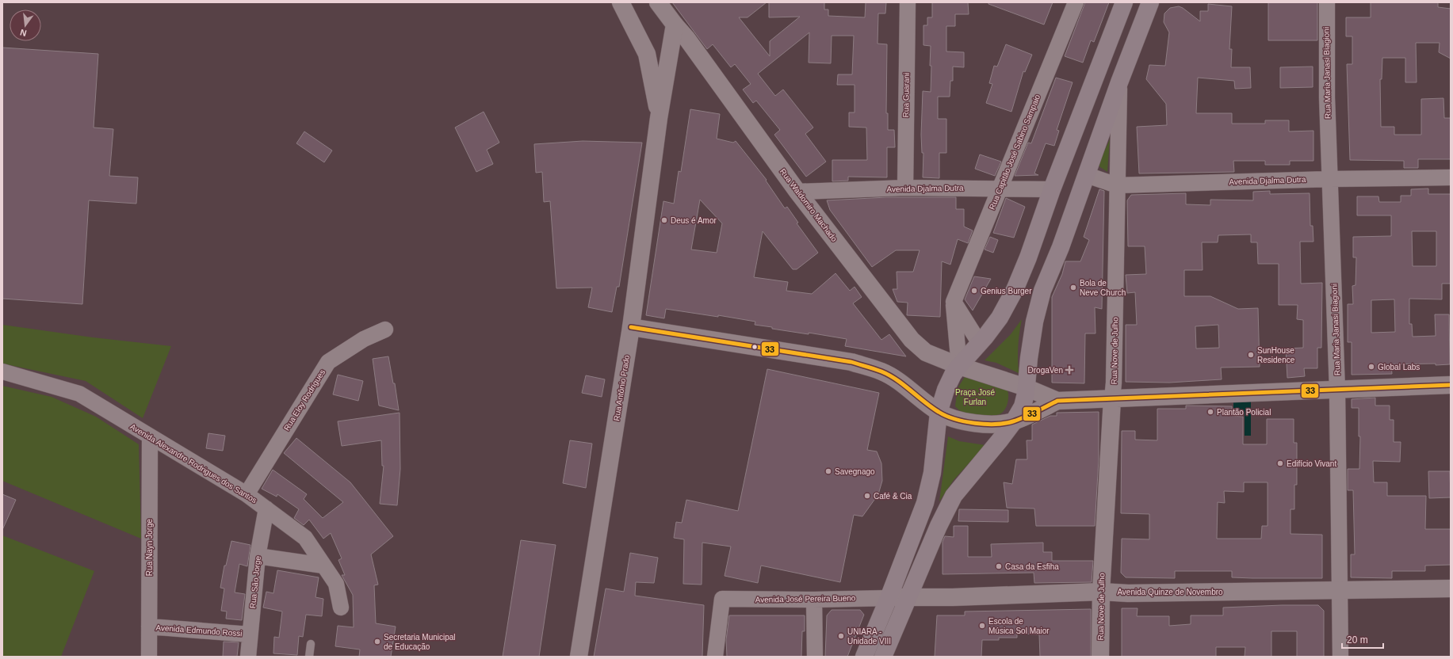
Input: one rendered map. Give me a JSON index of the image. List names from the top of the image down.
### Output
{
  "streets": {
    "street": [
      "Rua Maria Janasi Biagioni",
      "Rua Guarani",
      "Rua Capitão José Sabino Sampaio",
      "Avenida Djalma Dutra",
      "Rua Waldomiro Machado",
      "Rua Nove de Julho",
      "Rua Antônio Prado",
      "Rua Eloy Rodrigues",
      "Avenida Alexandre Rodrigues dos Santos",
      "Rua Nayn Jorge",
      "Rua São Jorge",
      "Avenida Quinze de Novembro",
      "Avenida José Pereira Bueno",
      "Avenida Edmundo Rossi"
    ]
  },
  "crossings": [
    ["Rua Maria Janasi Biagioni", "Avenida Djalma Dutra"],
    ["Rua Maria Janasi Biagioni", "Avenida Quinze de Novembro"],
    ["Rua Guarani", "Avenida Djalma Dutra"],
    ["Rua Capitão José Sabino Sampaio", "Avenida Djalma Dutra"],
    ["Rua Capitão José Sabino Sampaio", "Rua Waldomiro Machado"],
    ["Avenida Djalma Dutra", "Rua Waldomiro Machado"],
    ["Avenida Djalma Dutra", "Rua Nove de Julho"],
    ["Rua Waldomiro Machado", "Rua Antônio Prado"],
    ["Rua Nove de Julho", "Avenida Quinze de Novembro"],
    ["Rua Eloy Rodrigues", "Avenida Alexandre Rodrigues dos Santos"],
    ["Avenida Alexandre Rodrigues dos Santos", "Rua Nayn Jorge"],
    ["Avenida Alexandre Rodrigues dos Santos", "Rua São Jorge"],
    ["Rua Nayn Jorge", "Avenida Edmundo Rossi"],
    ["Rua São Jorge", "Avenida Edmundo Rossi"],
    ["Avenida Quinze de Novembro", "Avenida José Pereira Bueno"]
  ],
  "parks": ["Praça José Furlan"],
  "places": {
    "other": [
      "Deus é Amor",
      "Bola de Neve Church",
      "Genius Burger",
      "SunHouse Residence",
      "Global Labs",
      "Plantão Policial",
      "Edifício Vivant",
      "Savegnago",
      "Café & Cia",
      "Casa da Esfiha",
      "Escola de Música Sol Maior",
      "UNIARA - Unidade VIII",
      "Secretaria Municipal de Educação"
    ],
    "health": ["DrogaVen"]
  },
  "lines": ["transit line 33"],
  "scale_bar": "20 m",
  "north": "bottom"
}
